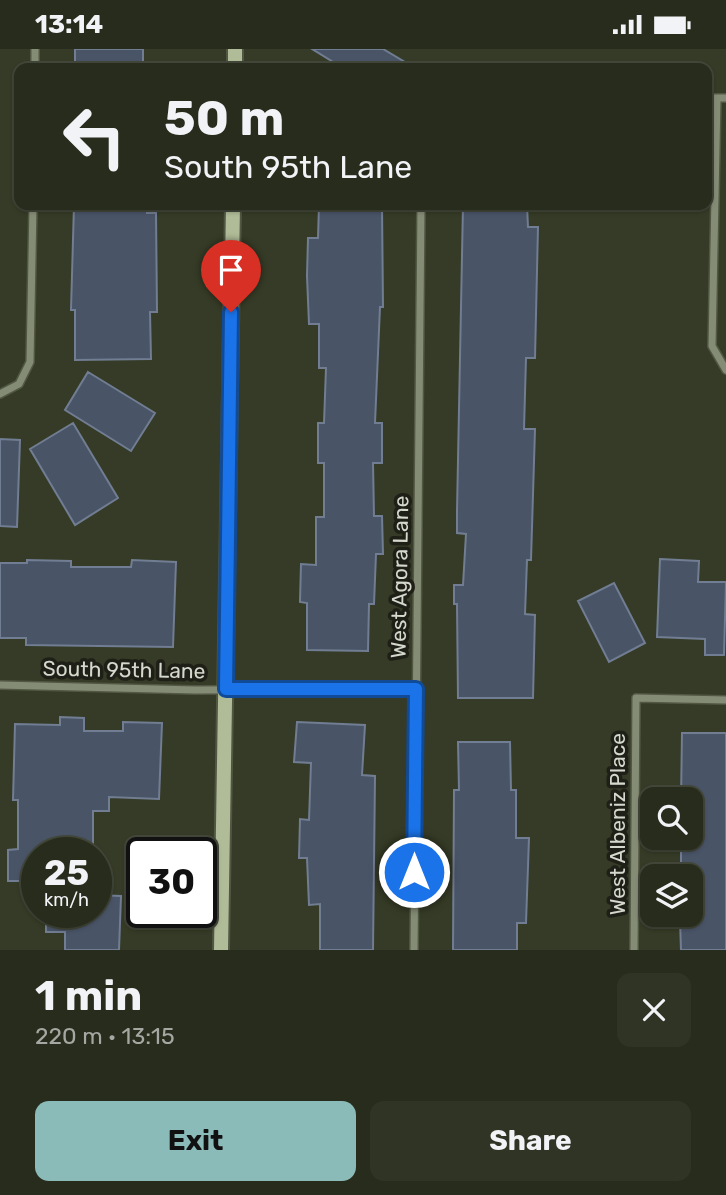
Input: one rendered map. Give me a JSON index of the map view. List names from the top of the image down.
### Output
{
  "streets": {
    "street": ["West Agora Lane", "South 95th Lane", "West Albeniz Place"]
  },
  "crossings": [
    ["West Agora Lane", "South 95th Lane"]
  ],
  "page": {
    "status": "13:14",
    "turn": ["50 m", "South 95th Lane"],
    "speed": "25 km/h",
    "limit": "30",
    "heading": ["1 min", "220 m · 13:15"],
    "buttons": ["Exit", "Share"]
  }
}
